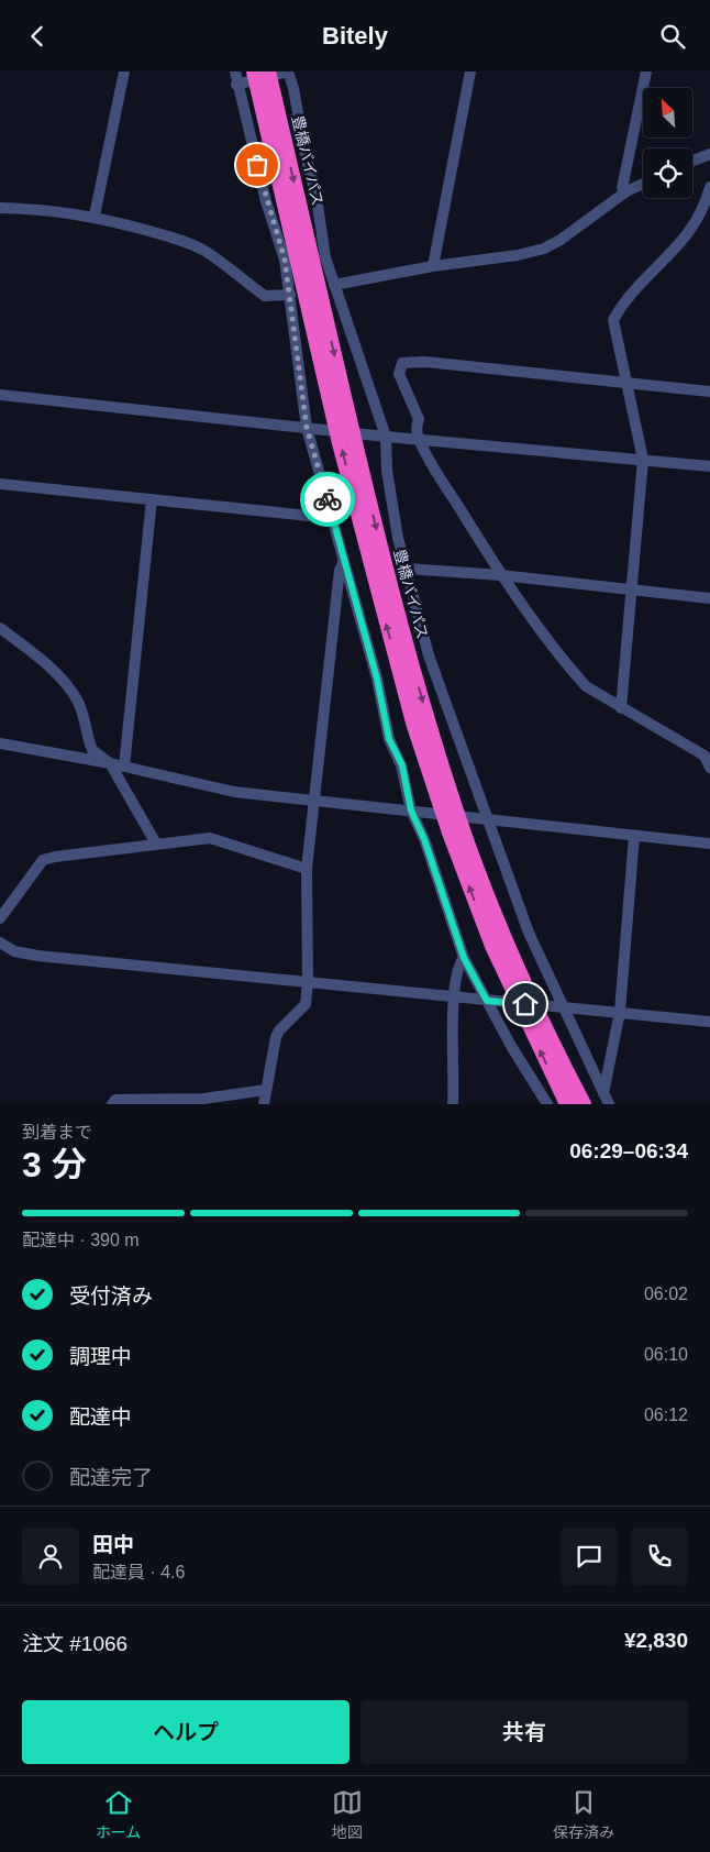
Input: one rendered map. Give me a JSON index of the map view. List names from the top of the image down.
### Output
{
  "streets": {
    "highway": ["豊橋バイパス"]
  },
  "north": "top left",
  "page": {
    "header": "Bitely",
    "heading": ["3 分", "到着まで", "06:29–06:34"],
    "panel": [
      "田中",
      "配達員 · 4.6",
      "注文 #1066",
      "¥2,830"
    ],
    "bar": "配達中 · 390 m",
    "list": [
      ["受付済み", "06:02"],
      ["調理中", "06:10"],
      ["配達中", "06:12"],
      "配達完了"
    ],
    "buttons": ["ヘルプ", "共有"],
    "tabs": ["ホーム", "地図", "保存済み"]
  }
}
